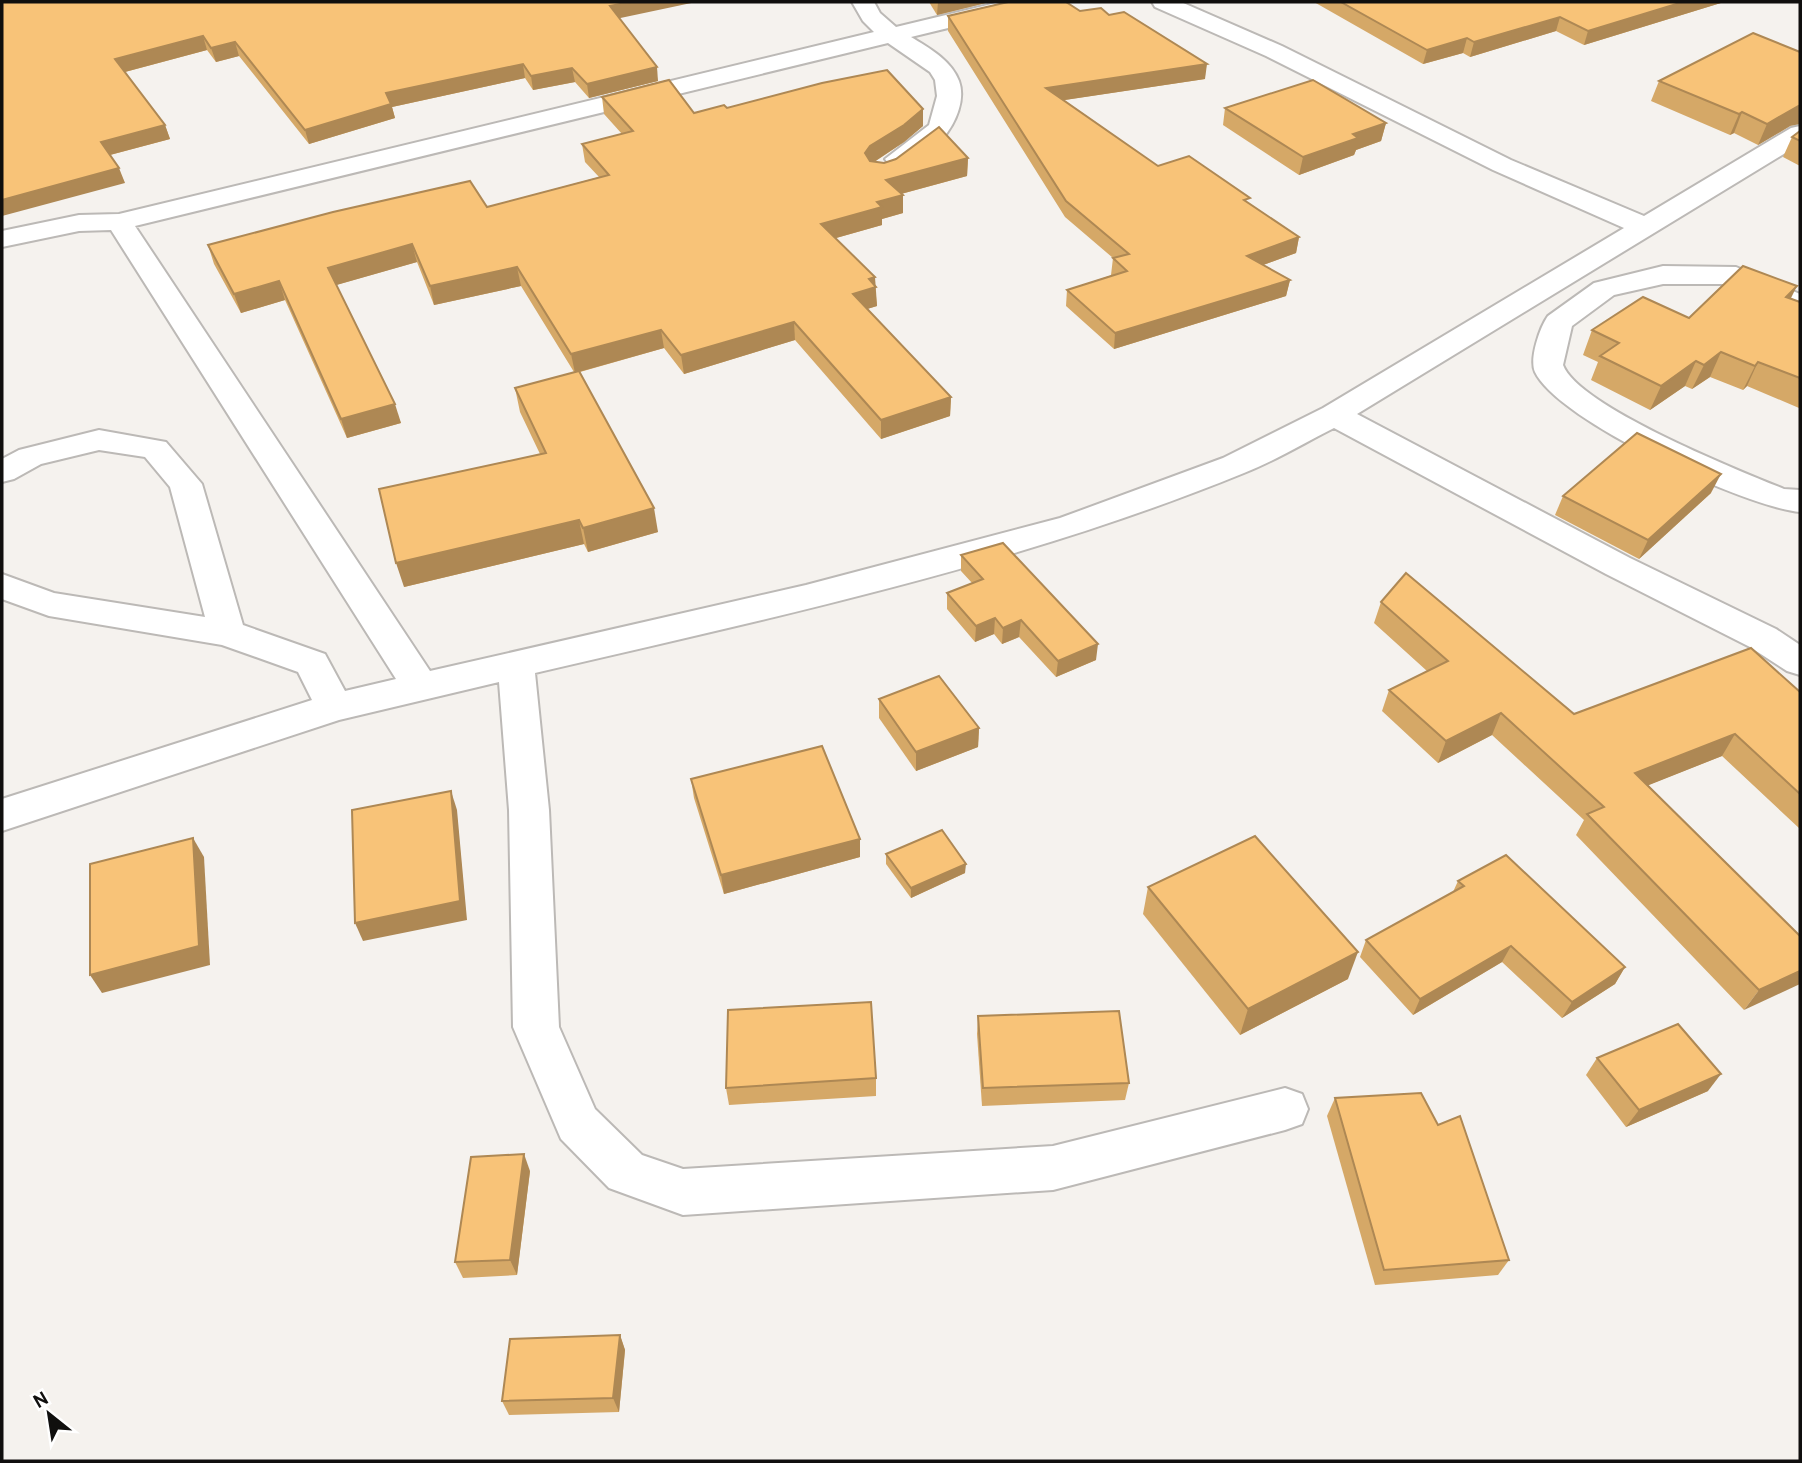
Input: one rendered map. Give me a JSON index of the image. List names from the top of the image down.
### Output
{
  "north": "top left"
}
